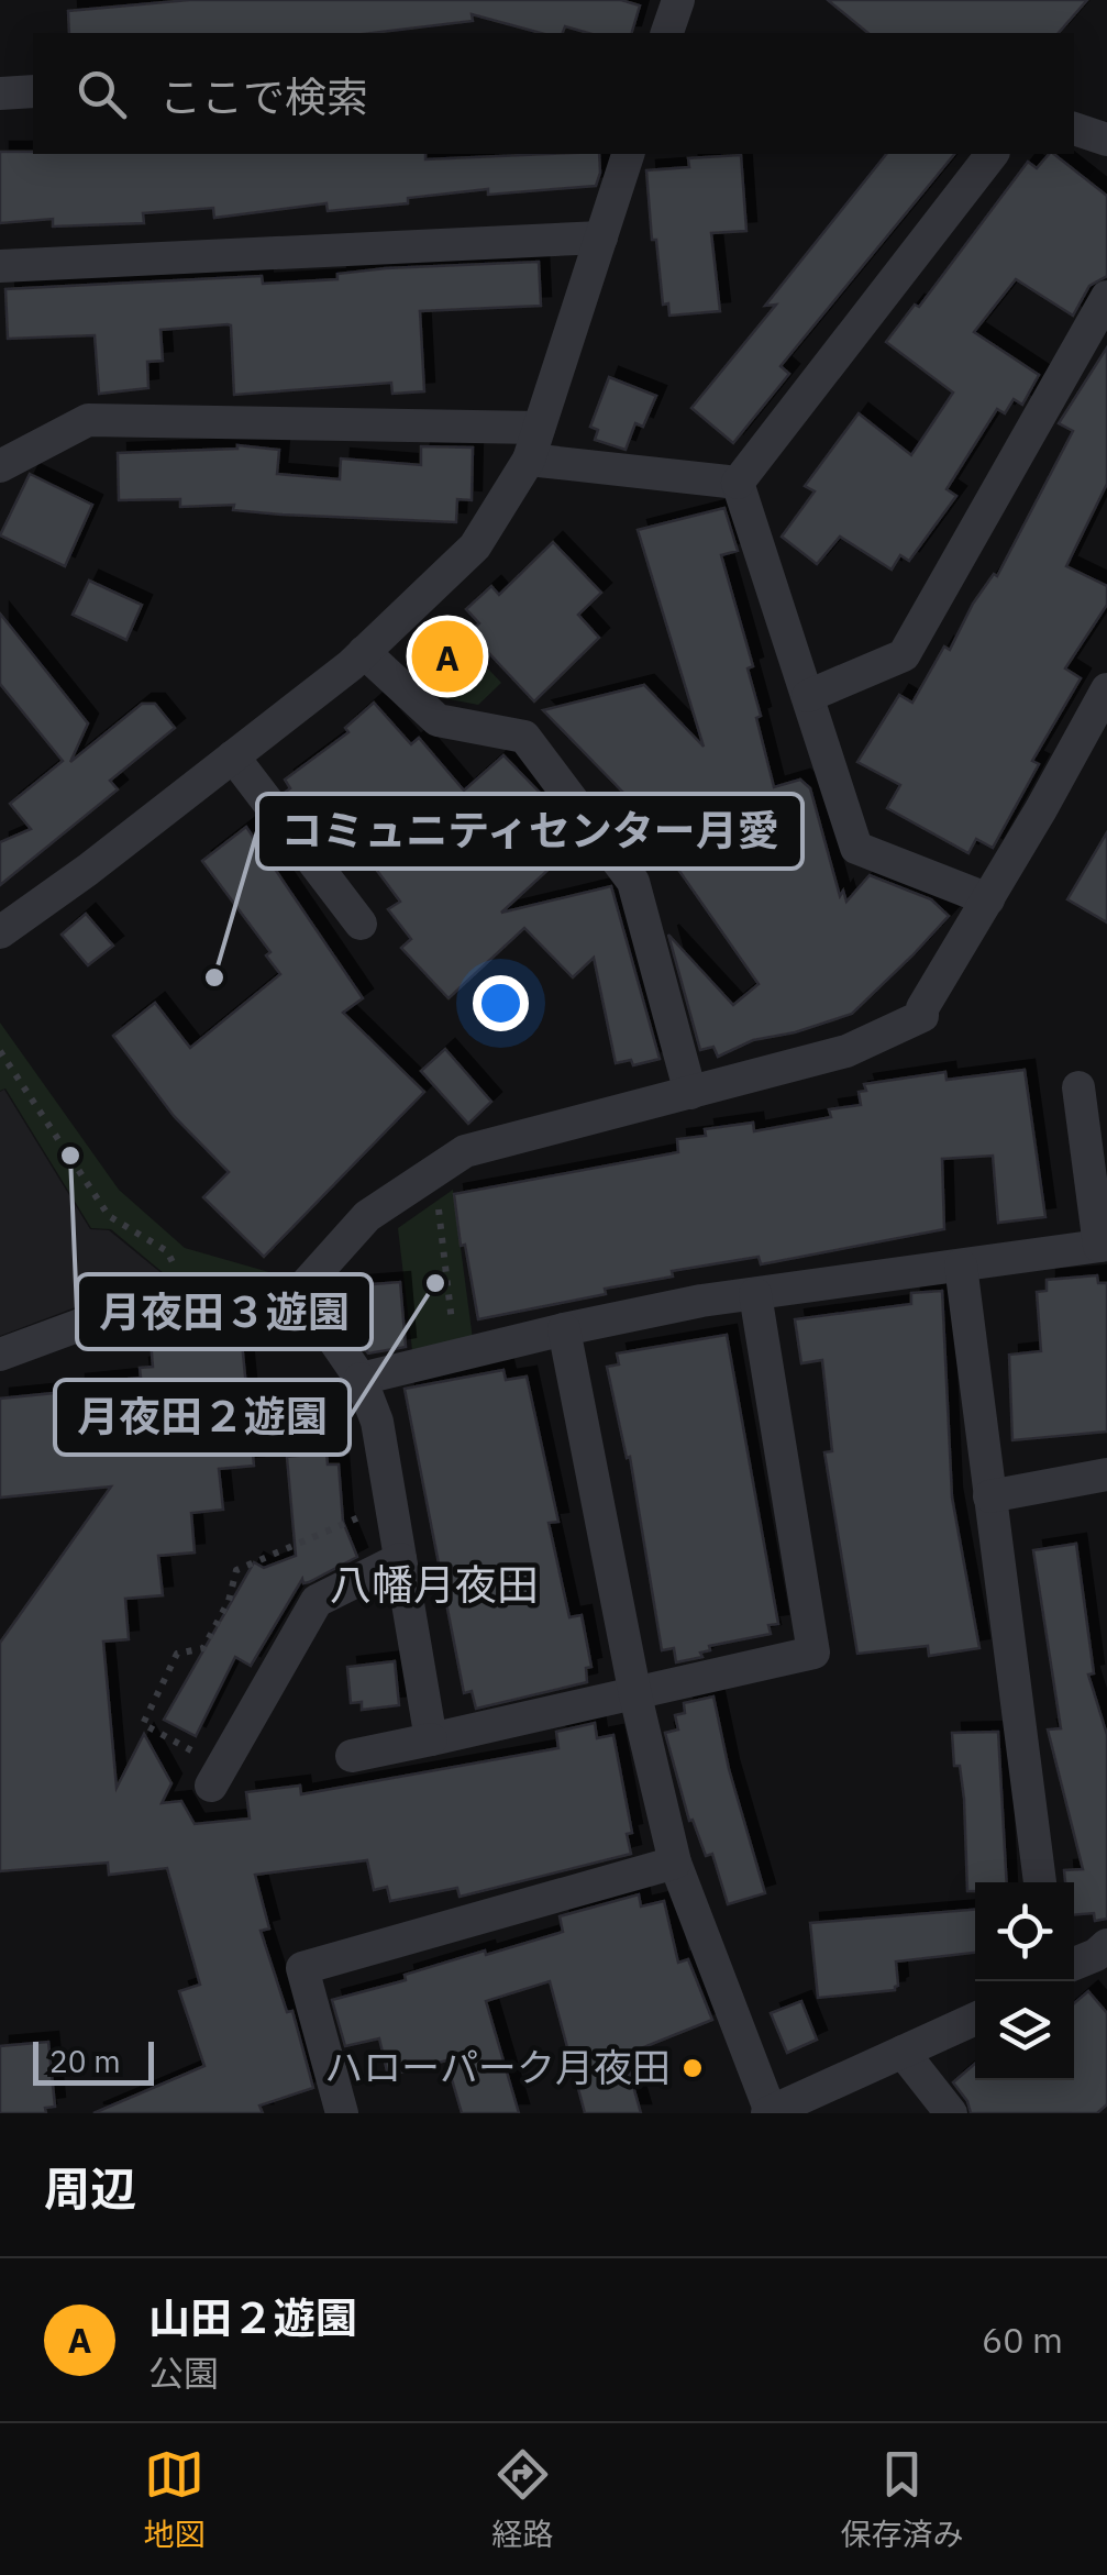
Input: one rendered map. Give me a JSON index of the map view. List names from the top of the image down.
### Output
{
  "districts": ["八幡月夜田"],
  "places": [
    "コミュニティセンター月愛",
    "月夜田３遊園",
    "月夜田２遊園",
    "ハローパーク月夜田"
  ],
  "scale_bar": "20 m",
  "page": {
    "search": "ここで検索",
    "pins": "A",
    "scale": "20 m",
    "heading": "周辺",
    "list": [
      {
        "mark": "A",
        "name": "山田２遊園",
        "note": "公園",
        "value": "60 m"
      }
    ],
    "nav": ["地図", "経路", "保存済み"]
  }
}
